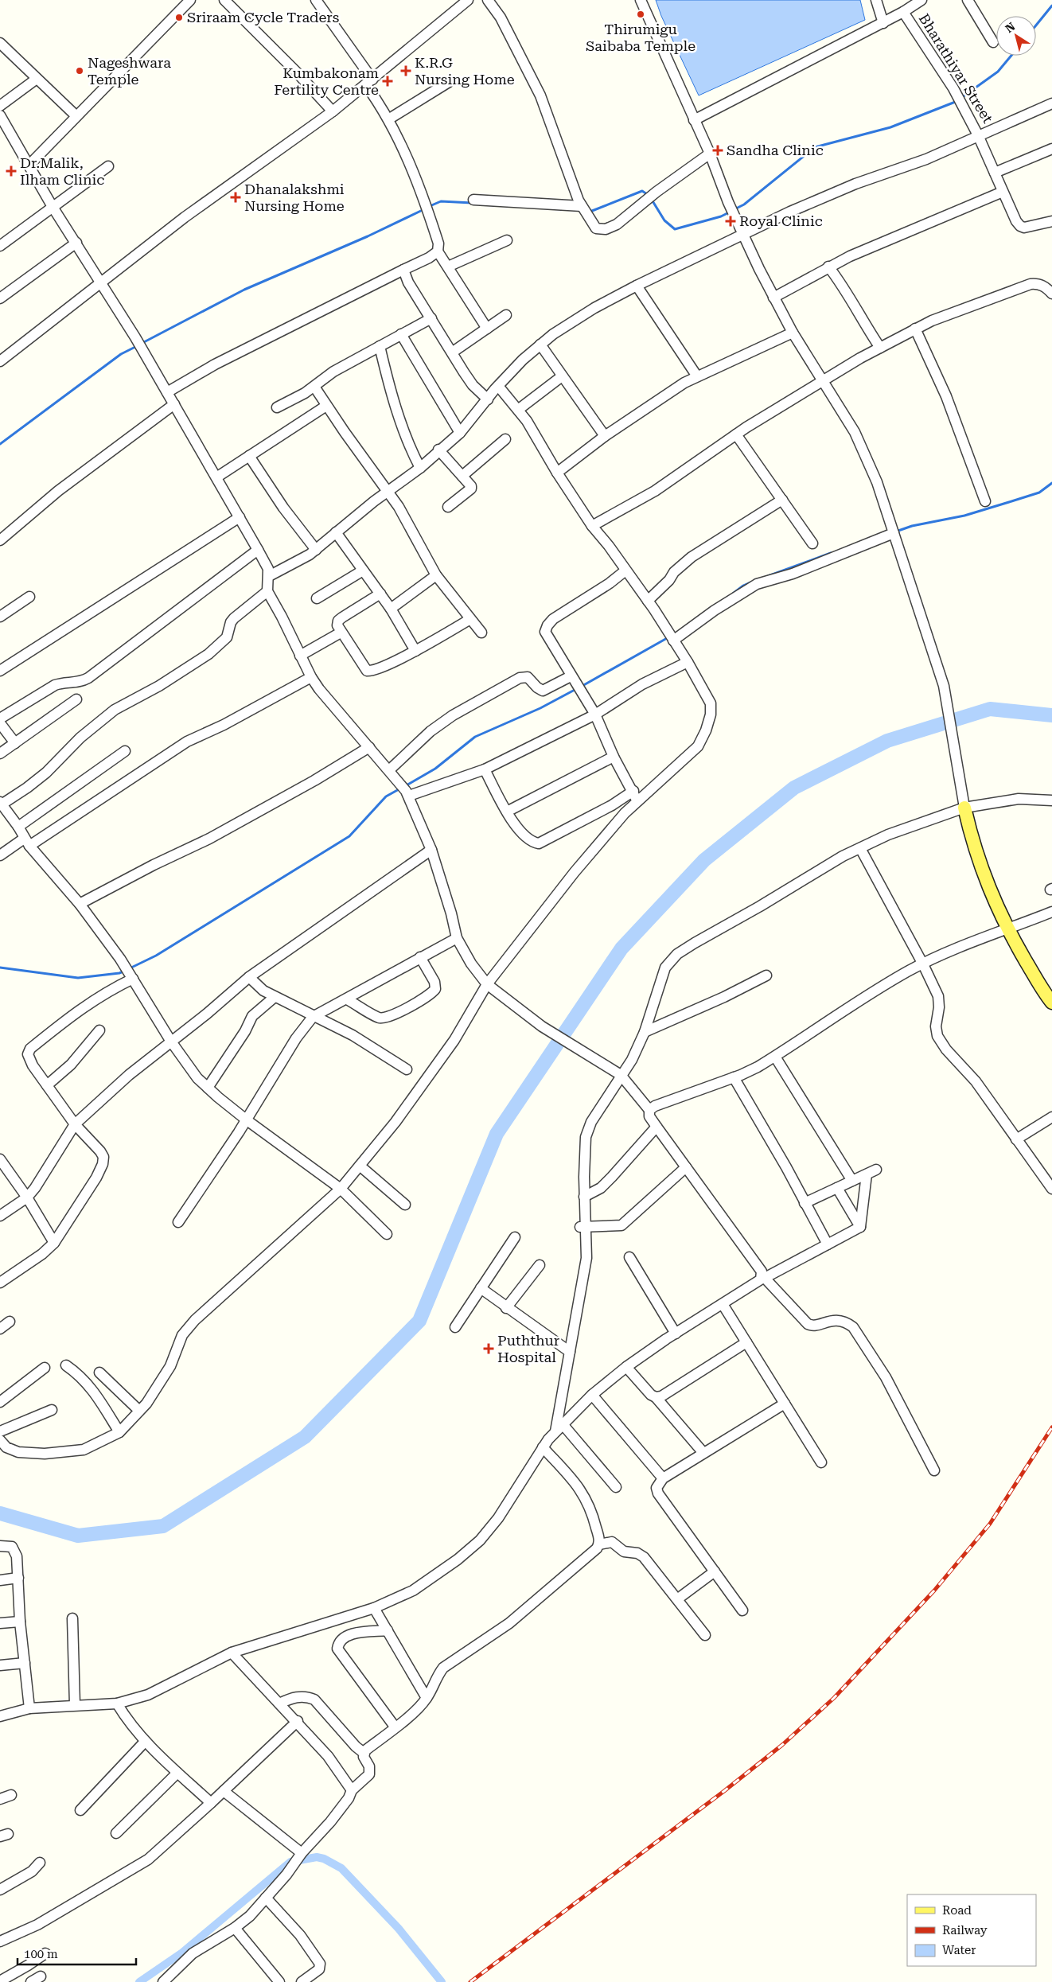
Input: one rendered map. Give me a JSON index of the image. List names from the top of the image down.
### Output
{
  "streets": {
    "street": ["Bharathiyar Street"]
  },
  "places": {
    "other": ["Thirumigu Saibaba Temple", "Sriraam Cycle Traders", "Nageshwara Temple"],
    "health": [
      "K.R.G Nursing Home",
      "Kumbakonam Fertility Centre",
      "Sandha Clinic",
      "Dr.Malik, Ilham Clinic",
      "Dhanalakshmi Nursing Home",
      "Royal Clinic",
      "Puththur Hospital"
    ]
  },
  "legend": ["Road", "Railway", "Water"],
  "scale_bar": "100 m",
  "north": "top left"
}
